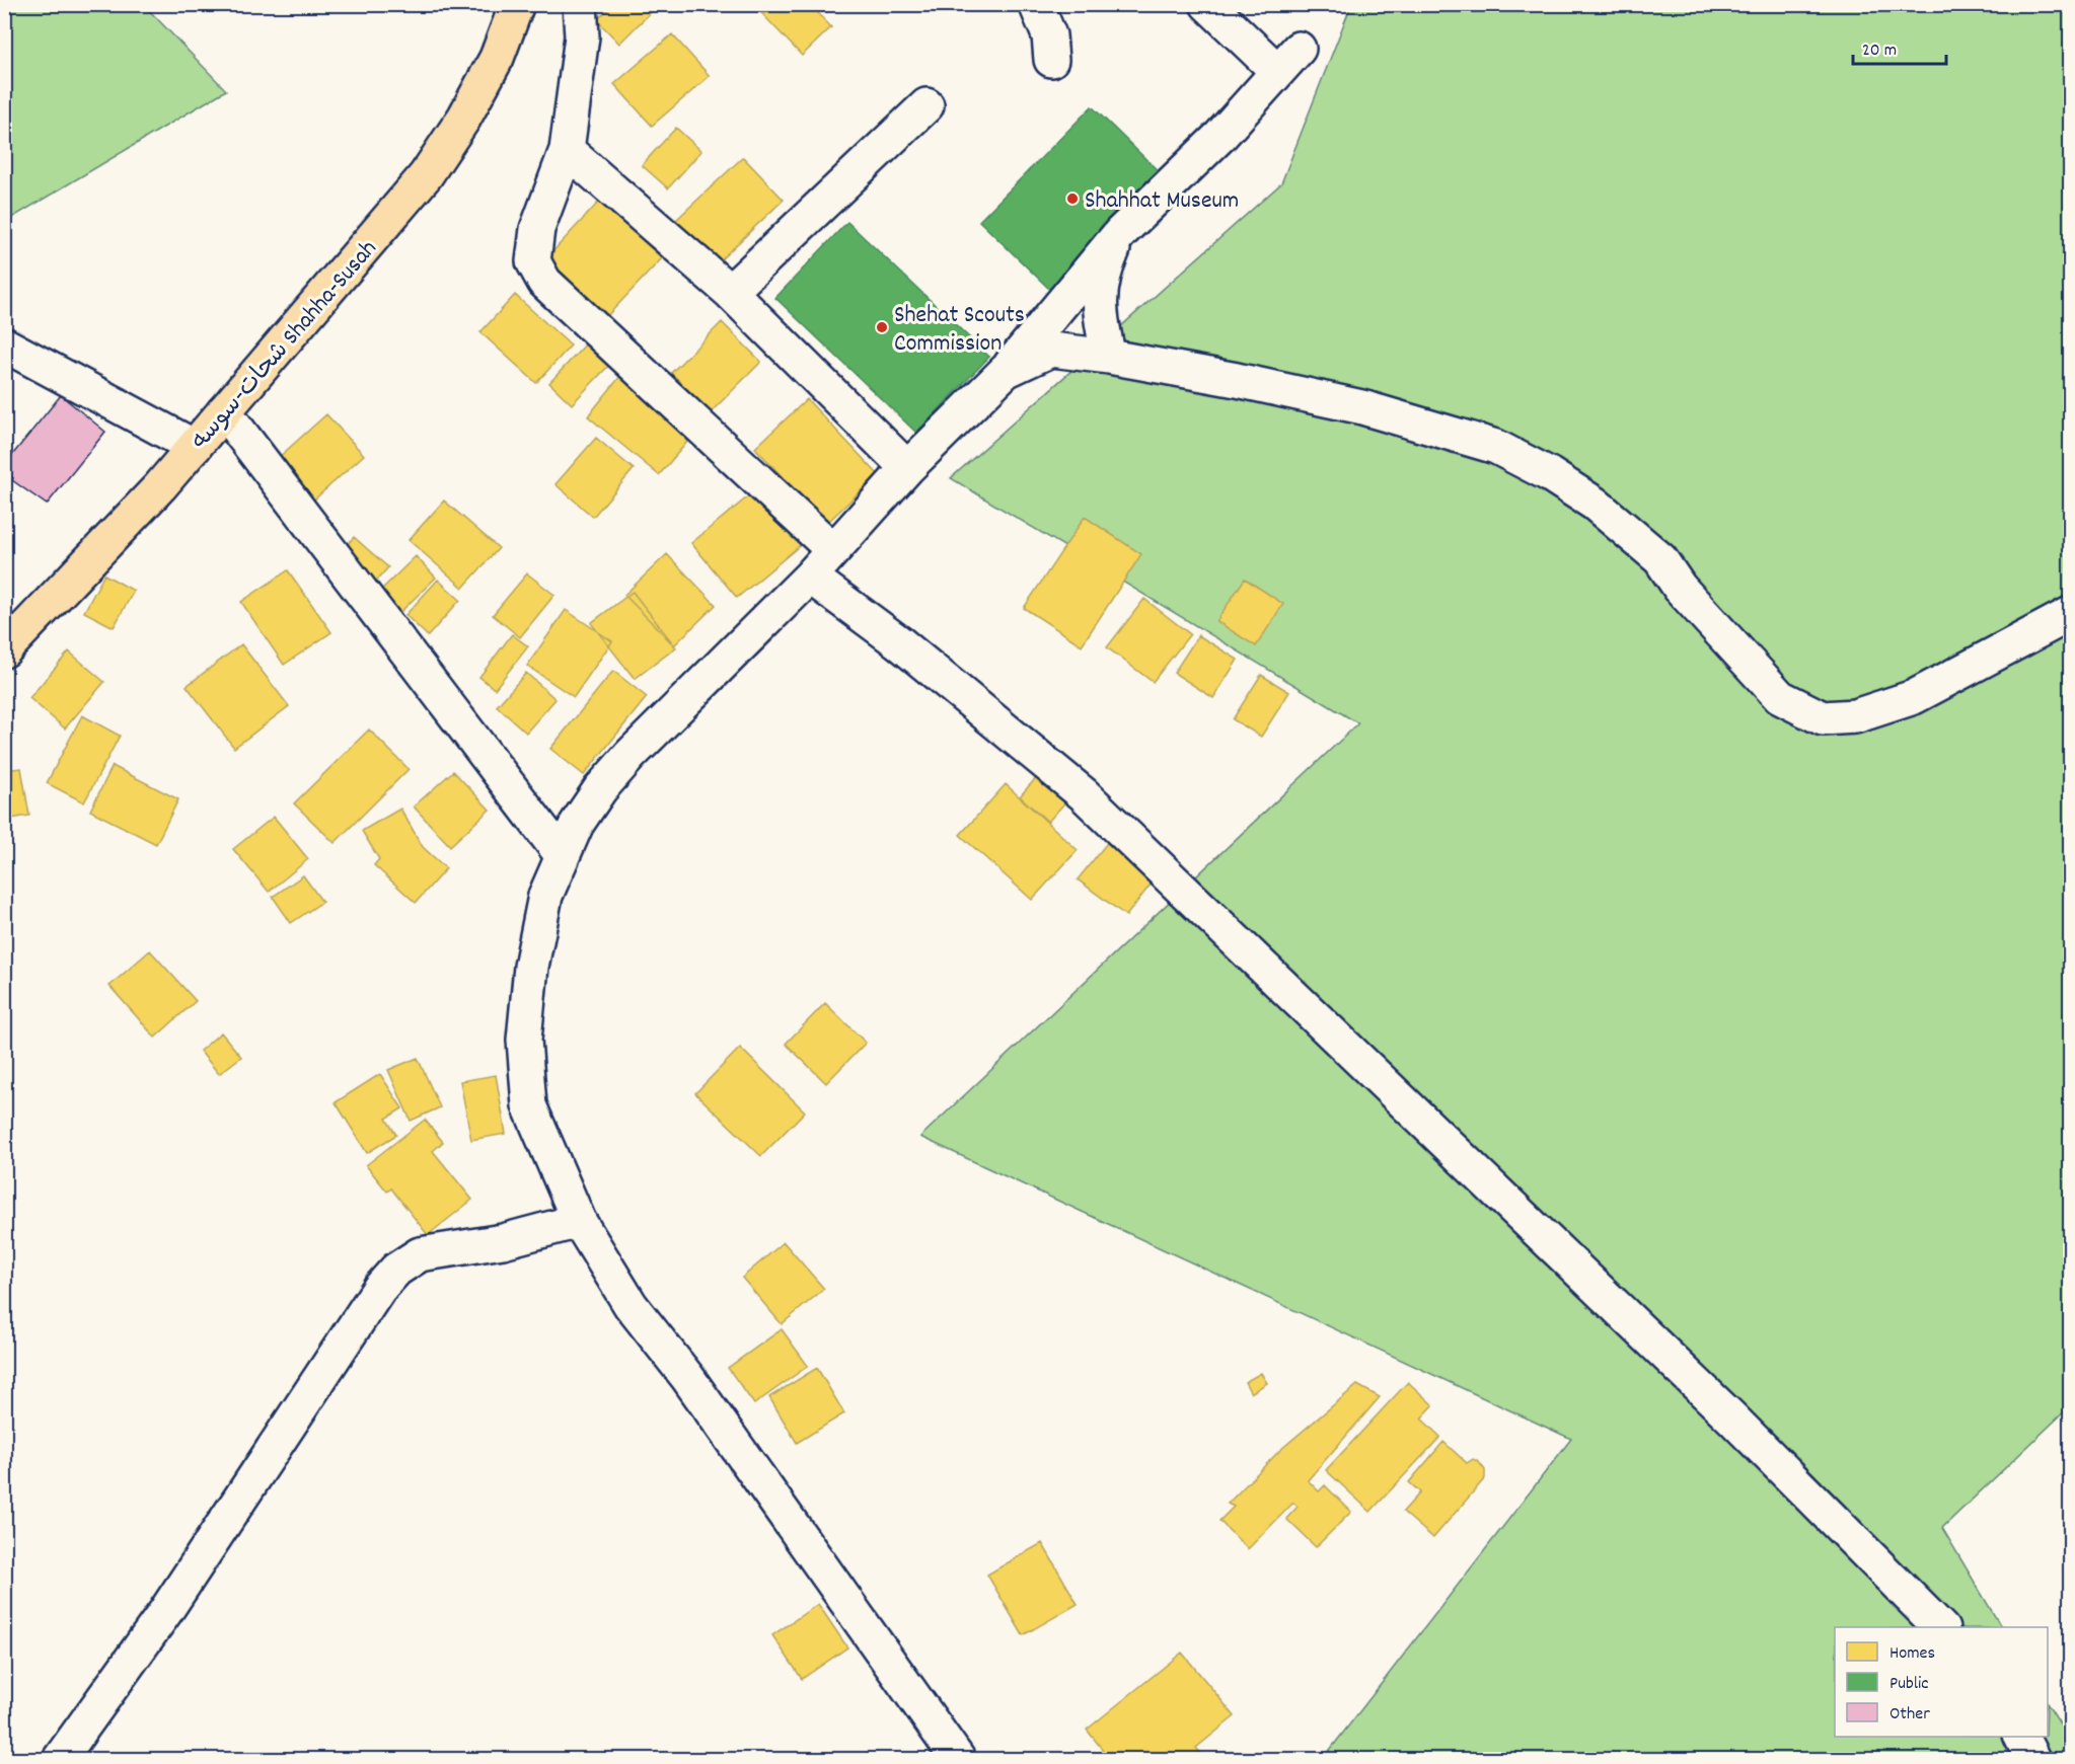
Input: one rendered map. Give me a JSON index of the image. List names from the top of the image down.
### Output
{
  "streets": {
    "main road": ["شحات-سوسه Shahha-Susah"]
  },
  "places": ["Shahhat Museum", "Shehat Scouts Commission"],
  "legend": ["Homes", "Public", "Other"],
  "scale_bar": "20 m"
}
